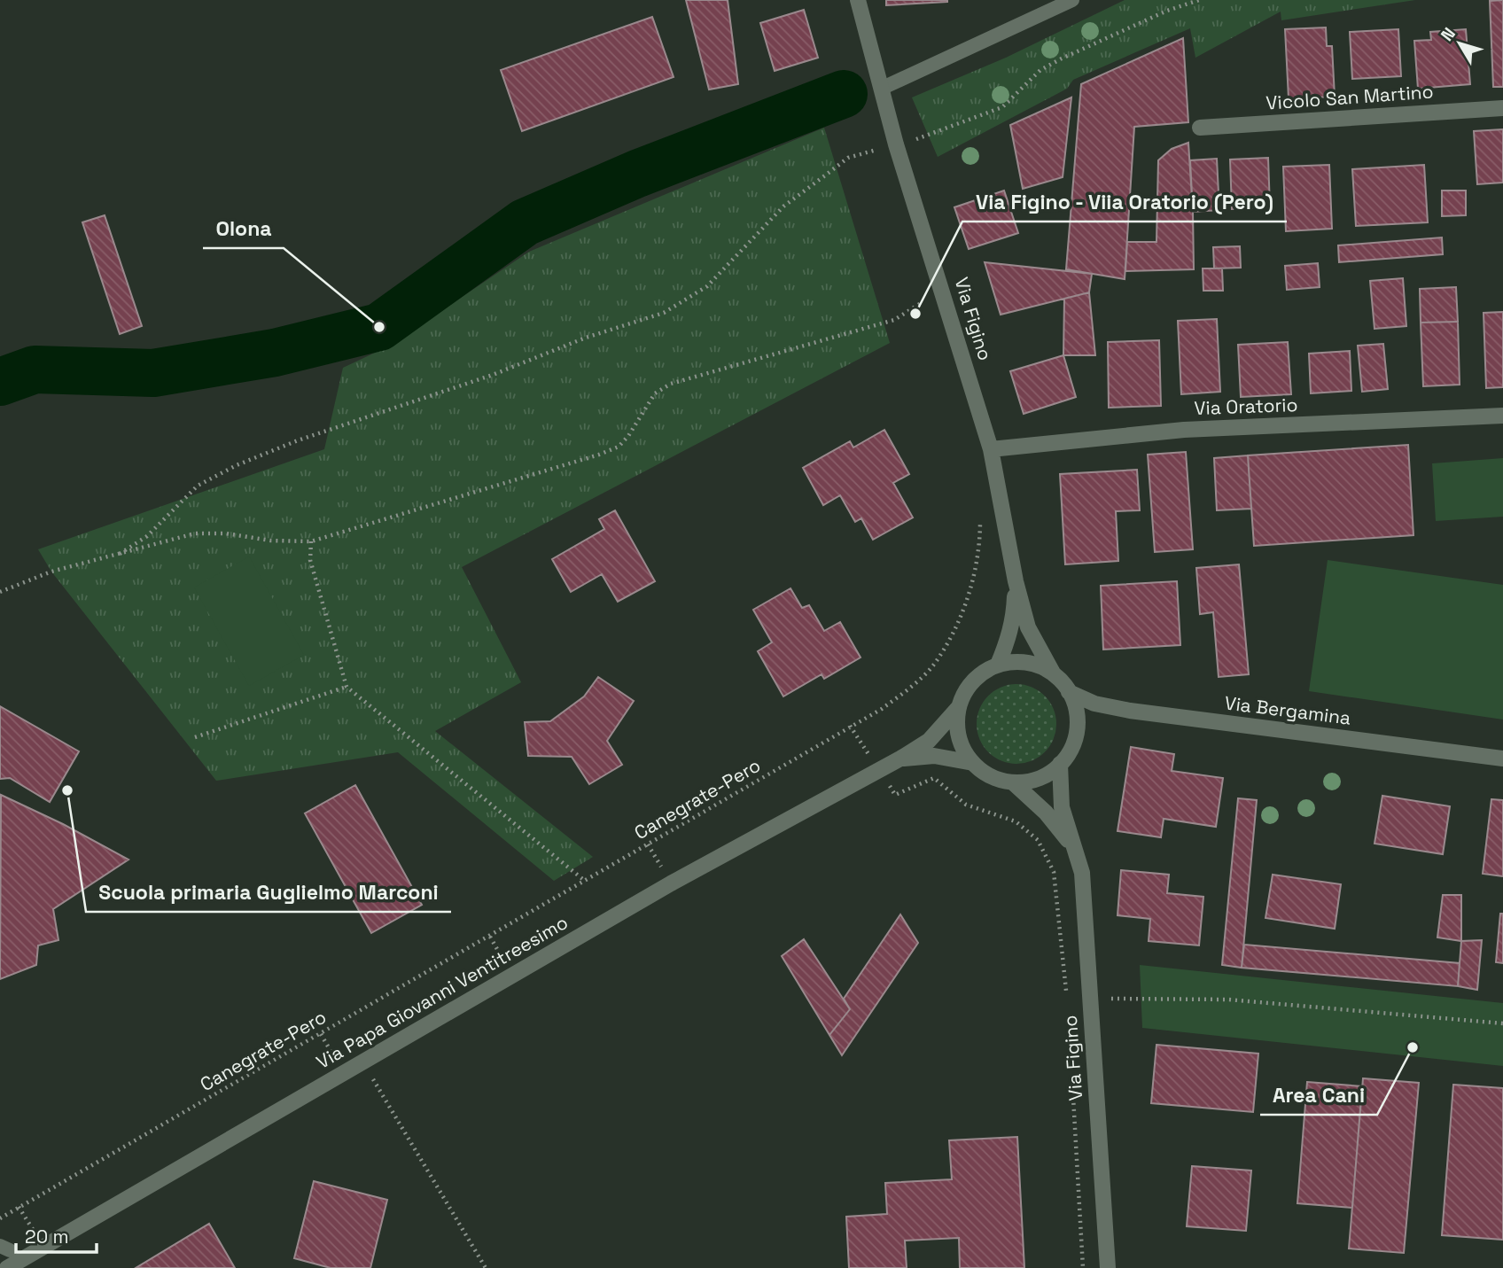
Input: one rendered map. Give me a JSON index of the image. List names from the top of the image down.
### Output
{
  "streets": {
    "street": [
      "Vicolo San Martino",
      "Via Figino",
      "Via Oratorio",
      "Via Bergamina",
      "Via Papa Giovanni Ventitreesimo"
    ],
    "path": ["Canegrate-Pero"]
  },
  "crossings": [
    ["Via Figino", "Via Oratorio"],
    ["Via Figino", "Via Bergamina"],
    ["Via Figino", "Via Papa Giovanni Ventitreesimo"],
    ["Via Bergamina", "Via Papa Giovanni Ventitreesimo"]
  ],
  "places": [
    "Via Figino - Viia Oratorio (Pero)",
    "Olona",
    "Scuola primaria Guglielmo Marconi",
    "Area Cani"
  ],
  "scale_bar": "20 m",
  "north": "top left"
}
